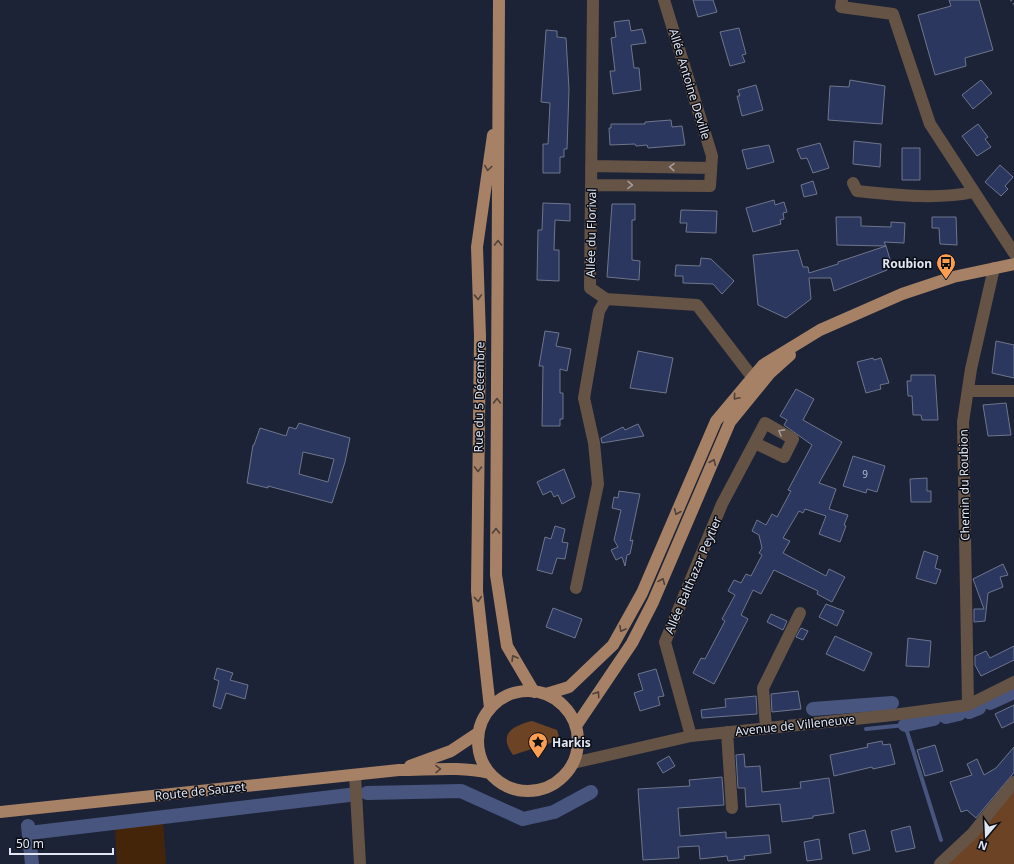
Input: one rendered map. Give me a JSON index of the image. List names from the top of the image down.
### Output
{
  "streets": {
    "main road": ["Rue du 5 Décembre", "Route de Sauzet"],
    "street": [
      "Allée Antoine Deville",
      "Allée du Florival",
      "Chemin du Roubion",
      "Allée Balthazar Peytier",
      "Avenue de Villeneuve"
    ]
  },
  "crossings": [
    ["Allée Antoine Deville", "Allée du Florival"],
    ["Rue du 5 Décembre", "Avenue de Villeneuve"],
    ["Rue du 5 Décembre", "Route de Sauzet"],
    ["Chemin du Roubion", "Avenue de Villeneuve"],
    ["Allée Balthazar Peytier", "Avenue de Villeneuve"],
    ["Avenue de Villeneuve", "Route de Sauzet"]
  ],
  "places": {
    "bus stop": ["Roubion"],
    "place": ["Harkis"]
  },
  "house_numbers": ["9"],
  "scale_bar": "50 m",
  "north": "bottom"
}
